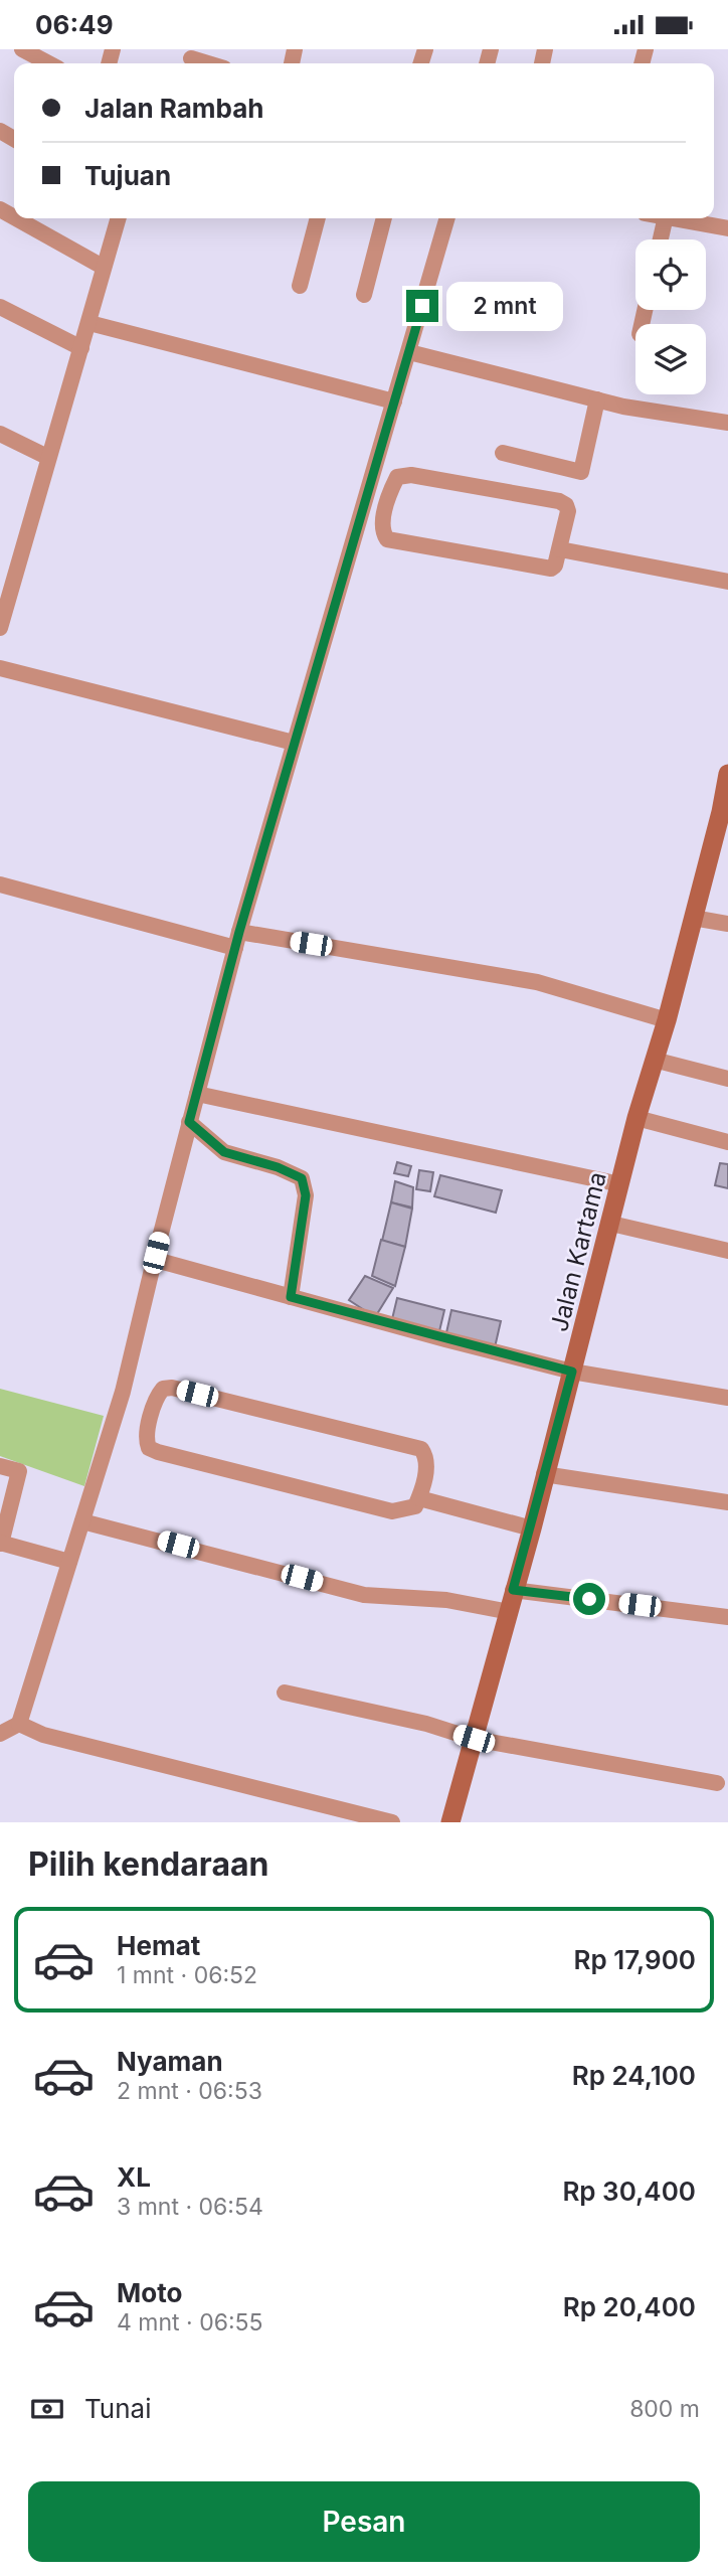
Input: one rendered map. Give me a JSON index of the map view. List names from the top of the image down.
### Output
{
  "streets": {
    "main road": ["Jalan Kartama"]
  },
  "page": {
    "status": "06:49",
    "banner": ["Jalan Rambah", "Tujuan"],
    "bubble": "2 mnt",
    "heading": "Pilih kendaraan",
    "list": [
      {
        "name": "Hemat",
        "note": "1 mnt · 06:52",
        "value": "Rp 17,900"
      },
      {
        "name": "Nyaman",
        "note": "2 mnt · 06:53",
        "value": "Rp 24,100"
      },
      {
        "name": "XL",
        "note": "3 mnt · 06:54",
        "value": "Rp 30,400"
      },
      {
        "name": "Moto",
        "note": "4 mnt · 06:55",
        "value": "Rp 20,400"
      }
    ],
    "pay": ["Tunai", "800 m"],
    "buttons": "Pesan"
  }
}
